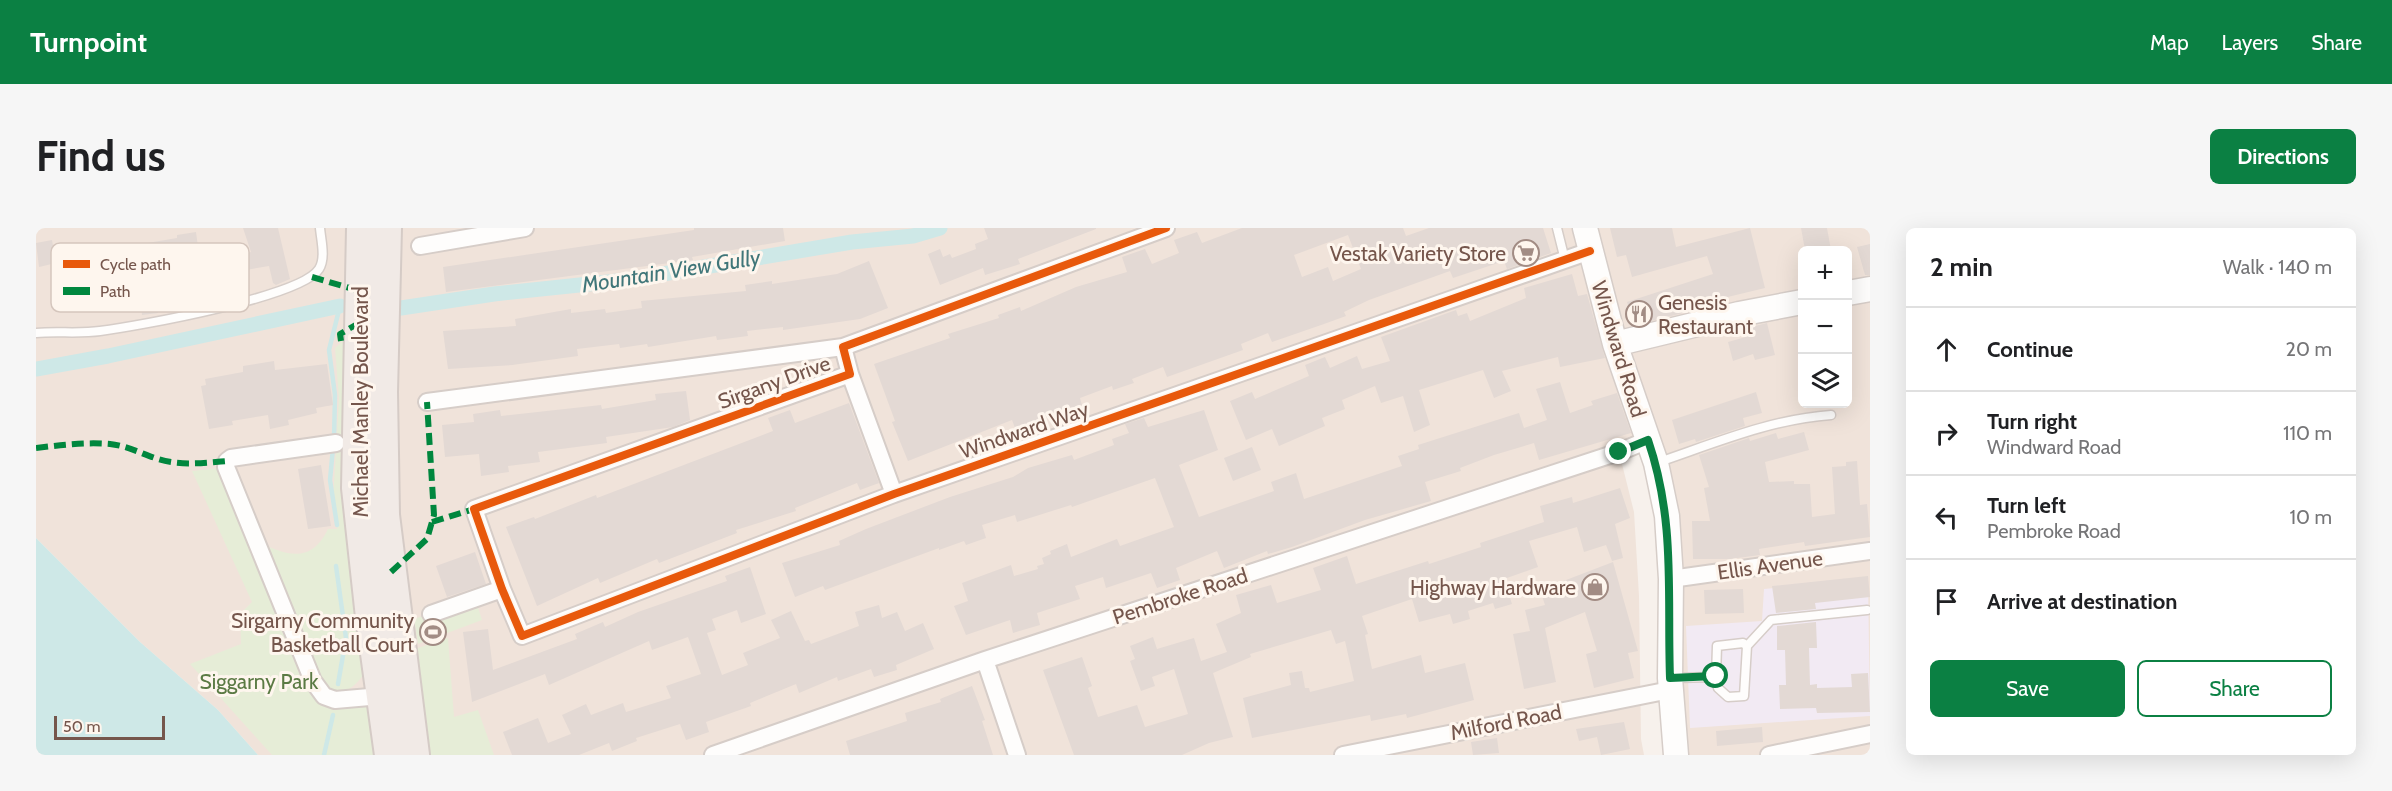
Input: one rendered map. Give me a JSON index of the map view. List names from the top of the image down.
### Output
{
  "streets": {
    "highway": ["Michael Manley Boulevard"],
    "main road": ["Windward Road"],
    "street": [
      "Sirgany Drive",
      "Windward Way",
      "Ellis Avenue",
      "Pembroke Road",
      "Milford Road"
    ]
  },
  "crossings": [
    ["Windward Road", "Windward Way"],
    ["Windward Road", "Ellis Avenue"],
    ["Windward Road", "Pembroke Road"],
    ["Windward Road", "Milford Road"],
    ["Sirgany Drive", "Windward Way"]
  ],
  "water": ["Mountain View Gully"],
  "parks": ["Siggarny Park"],
  "places": {
    "supermarket": ["Vestak Variety Store"],
    "restaurant": ["Genesis Restaurant"],
    "shop": ["Highway Hardware"],
    "sports": ["Sirgarny Community Basketball Court"]
  },
  "legend": ["Cycle path", "Path"],
  "scale_bar": "50 m",
  "page": {
    "header": "Turnpoint",
    "nav": ["Map", "Layers", "Share"],
    "buttons": [
      "Directions",
      ["Save", "Share"]
    ],
    "title": "Find us",
    "heading": ["2 min", "Walk · 140 m"],
    "map_buttons": ["+", "−"],
    "list": [
      ["Continue", "20 m"],
      ["Turn right", "Windward Road", "110 m"],
      ["Turn left", "Pembroke Road", "10 m"],
      "Arrive at destination"
    ],
    "scale": "50 m"
  }
}
